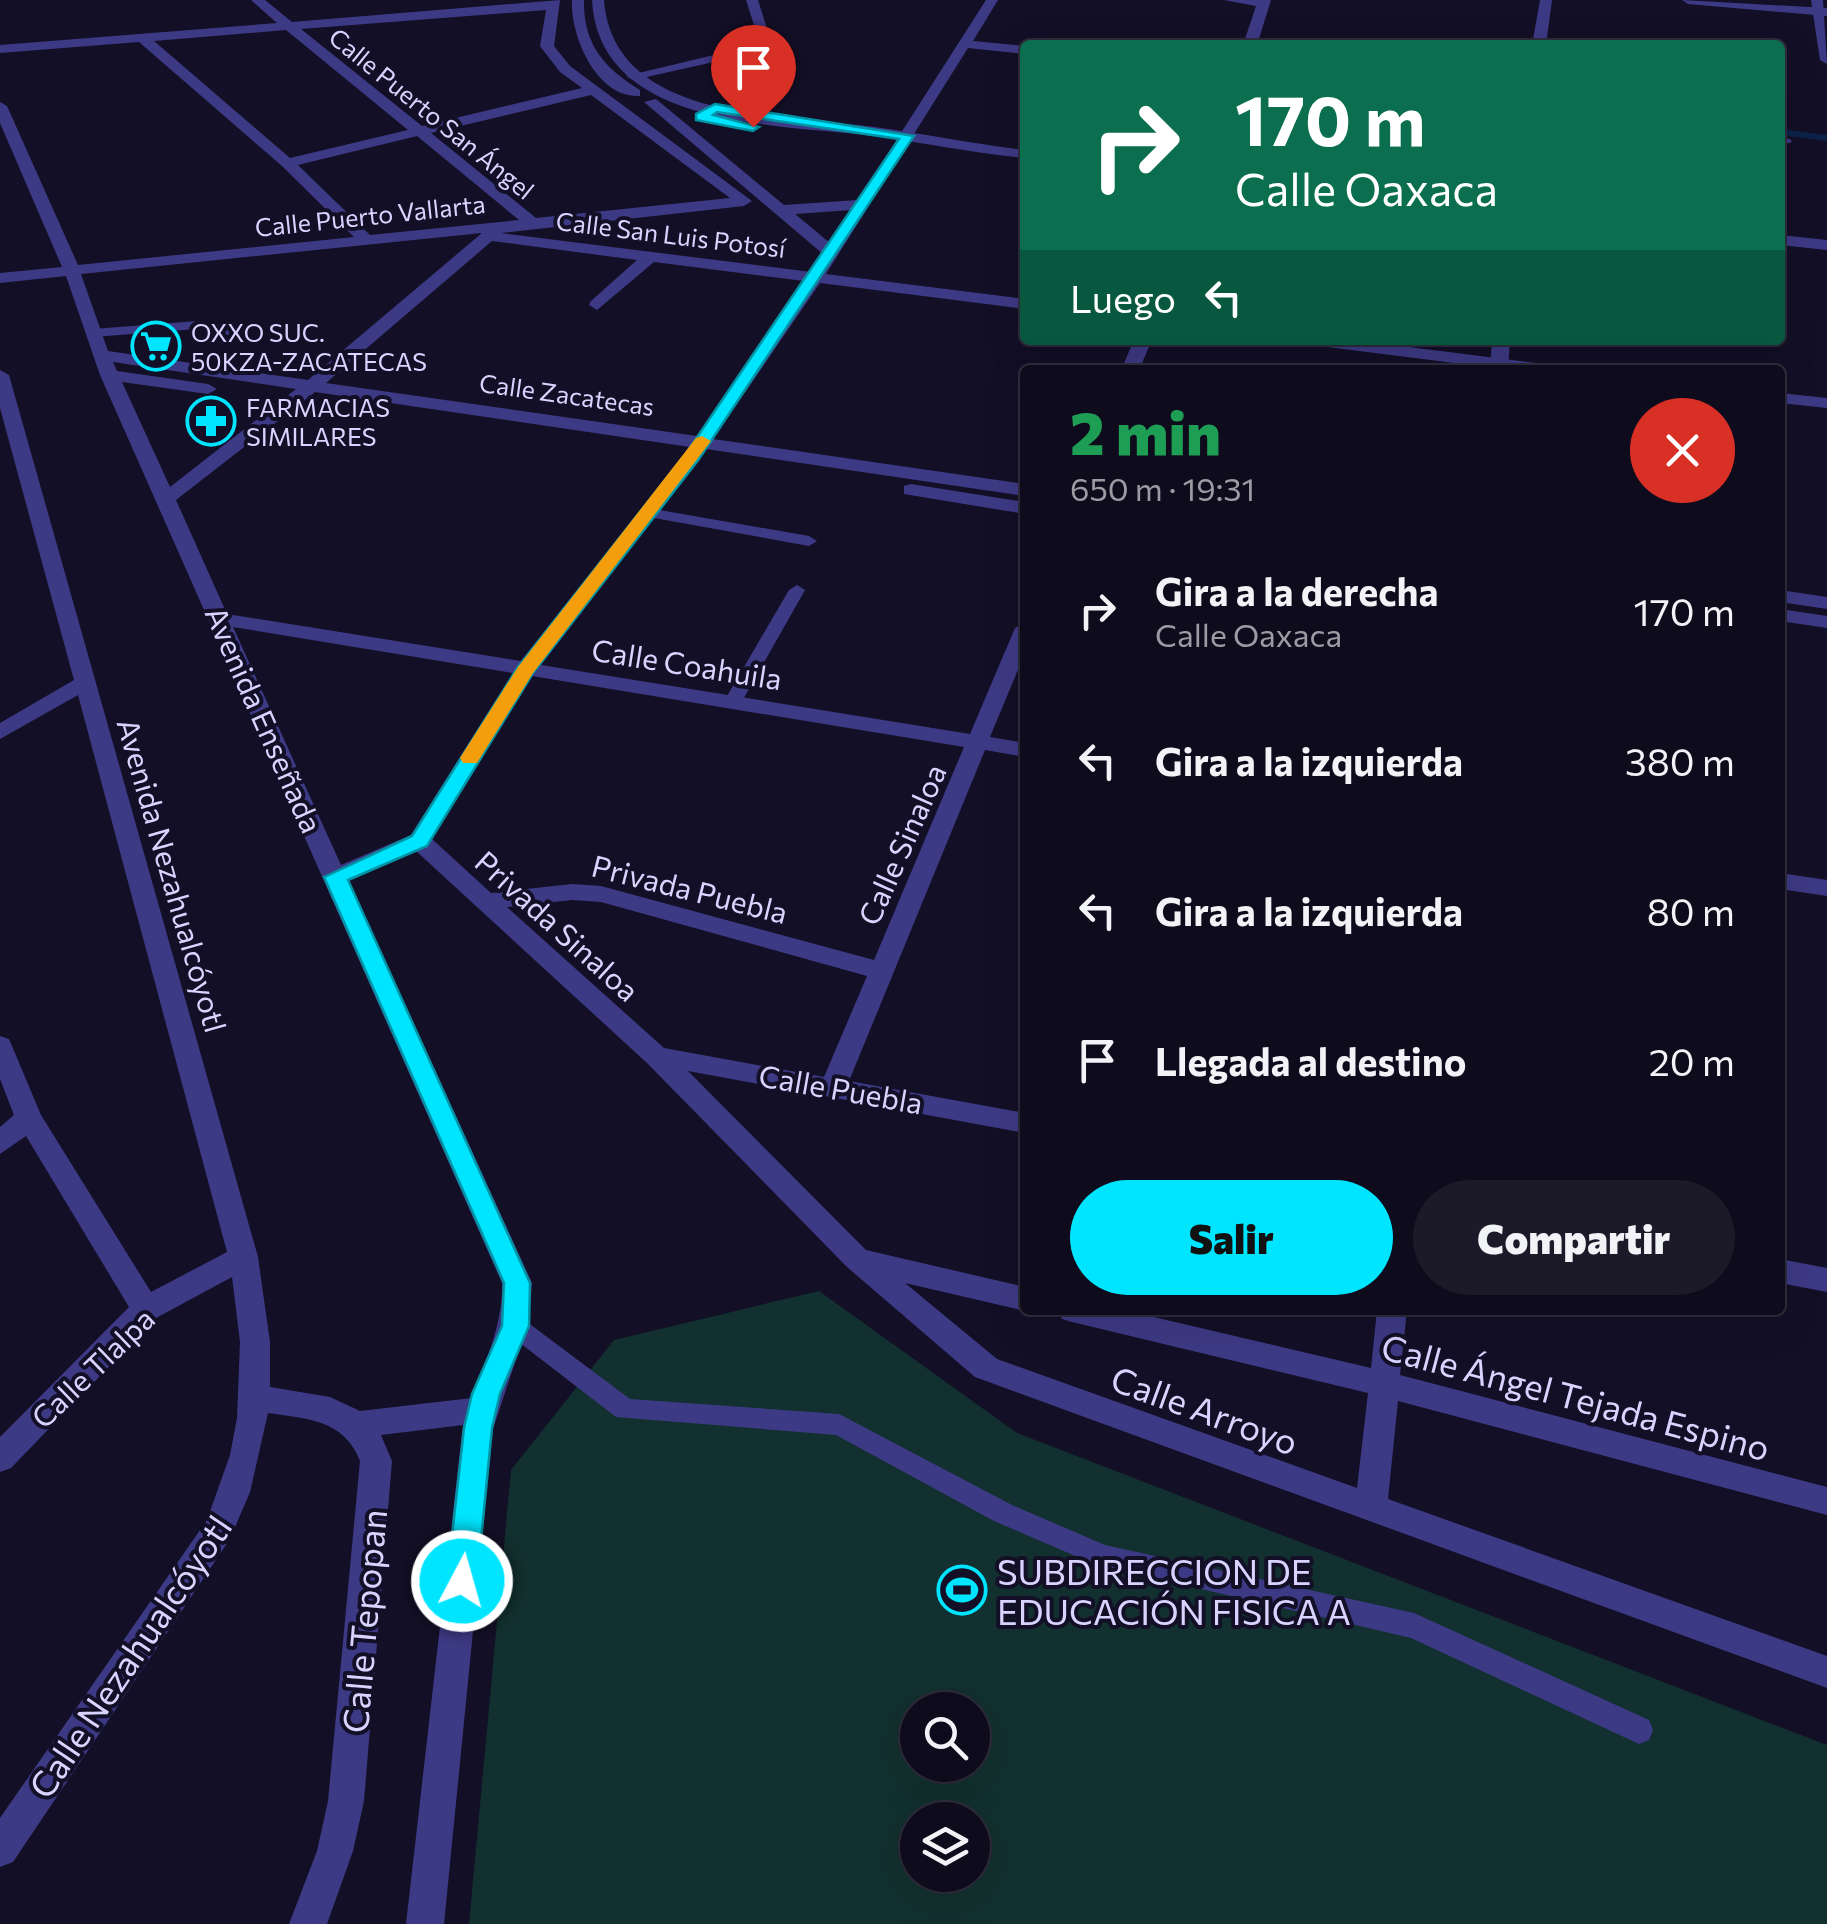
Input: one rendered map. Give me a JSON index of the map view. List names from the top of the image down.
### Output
{
  "streets": {
    "street": [
      "Calle Puerto San Ángel",
      "Calle Puerto Vallarta",
      "Calle San Luis Potosí",
      "Calle Zacatecas",
      "Calle Coahuila",
      "Avenida Enseñada",
      "Calle Sinaloa",
      "Avenida Nezahualcóyotl",
      "Privada Puebla",
      "Privada Sinaloa",
      "Calle Puebla",
      "Calle Tlalpa",
      "Calle Ángel Tejada Espino",
      "Calle Arroyo",
      "Calle Tepopan",
      "Calle Nezahualcóyotl"
    ]
  },
  "crossings": [
    ["Calle Puerto San Ángel", "Calle Puerto Vallarta"],
    ["Calle Puerto Vallarta", "Calle San Luis Potosí"],
    ["Calle Puerto Vallarta", "Avenida Enseñada"],
    ["Calle Zacatecas", "Avenida Enseñada"],
    ["Calle Coahuila", "Avenida Enseñada"],
    ["Calle Coahuila", "Calle Sinaloa"],
    ["Calle Sinaloa", "Privada Puebla"],
    ["Calle Sinaloa", "Calle Puebla"],
    ["Avenida Nezahualcóyotl", "Calle Tlalpa"],
    ["Avenida Nezahualcóyotl", "Calle Nezahualcóyotl"],
    ["Privada Puebla", "Privada Sinaloa"],
    ["Privada Sinaloa", "Calle Puebla"],
    ["Privada Sinaloa", "Calle Arroyo"],
    ["Calle Puebla", "Calle Arroyo"]
  ],
  "places": {
    "supermarket": ["OXXO SUC. 50KZA-ZACATECAS"],
    "pharmacy": ["FARMACIAS SIMILARES"],
    "sports": ["SUBDIRECCION DE EDUCACIÓN FISICA A"]
  },
  "page": {
    "turn": ["170 m", "Calle Oaxaca"],
    "then": "Luego",
    "heading": ["2 min", "650 m · 19:31"],
    "list": [
      {
        "name": "Gira a la derecha",
        "note": "Calle Oaxaca",
        "value": "170 m"
      },
      {
        "name": "Gira a la izquierda",
        "value": "380 m"
      },
      {
        "name": "Gira a la izquierda",
        "value": "80 m"
      },
      {
        "name": "Llegada al destino",
        "value": "20 m"
      }
    ],
    "buttons": ["Salir", "Compartir"]
  }
}
